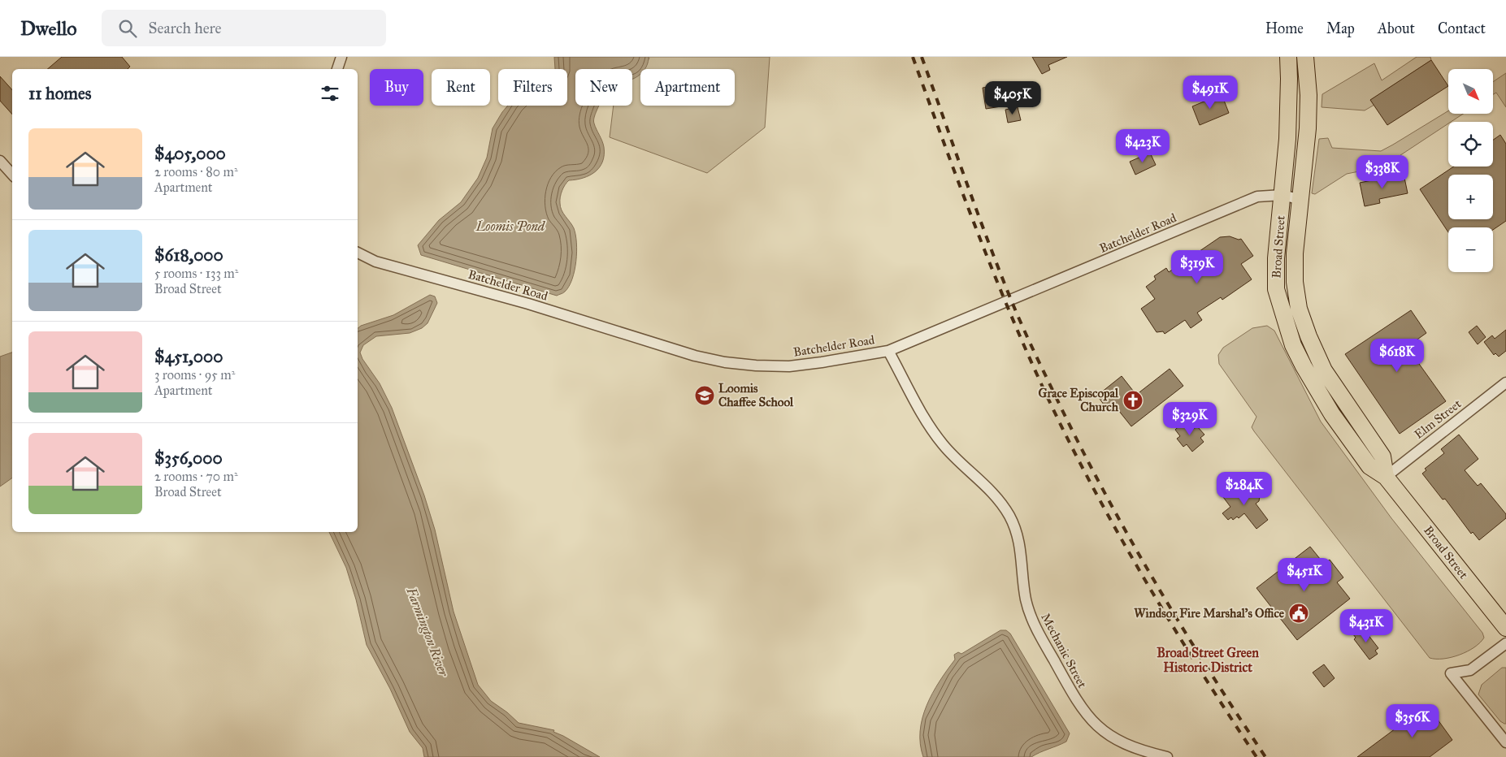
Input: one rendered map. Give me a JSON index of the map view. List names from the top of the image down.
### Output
{
  "streets": {
    "main road": ["Broad Street"],
    "street": ["Batchelder Road", "Elm Street", "Mechanic Street"]
  },
  "crossings": [
    ["Batchelder Road", "Broad Street"],
    ["Batchelder Road", "Mechanic Street"],
    ["Broad Street", "Elm Street"]
  ],
  "districts": ["Broad Street Green Historic District"],
  "water": ["Loomis Pond", "Farmington River"],
  "places": {
    "school or university": ["Loomis Chaffee School"],
    "church": ["Grace Episcopal Church"],
    "public building": ["Windsor Fire Marshal's Office"]
  },
  "north": "bottom right",
  "page": {
    "header": "Dwello",
    "search": "Search here",
    "nav": [
      "Home",
      "Map",
      "About",
      "Contact"
    ],
    "map_buttons": ["+", "−"],
    "chip": [
      "Buy",
      "Rent",
      "Filters",
      "New",
      "Apartment"
    ],
    "heading": "11 homes",
    "price": [
      "$491K",
      "$405K",
      "$423K",
      "$338K",
      "$319K",
      "$618K",
      "$329K",
      "$284K",
      "$451K",
      "$431K",
      "$356K"
    ],
    "list": [
      {
        "name": "$405,000",
        "note": "2 rooms · 80 m² · Apartment"
      },
      {
        "name": "$618,000",
        "note": "5 rooms · 133 m² · Broad Street"
      },
      {
        "name": "$451,000",
        "note": "3 rooms · 95 m² · Apartment"
      },
      {
        "name": "$356,000",
        "note": "2 rooms · 70 m² · Broad Street"
      }
    ]
  }
}
